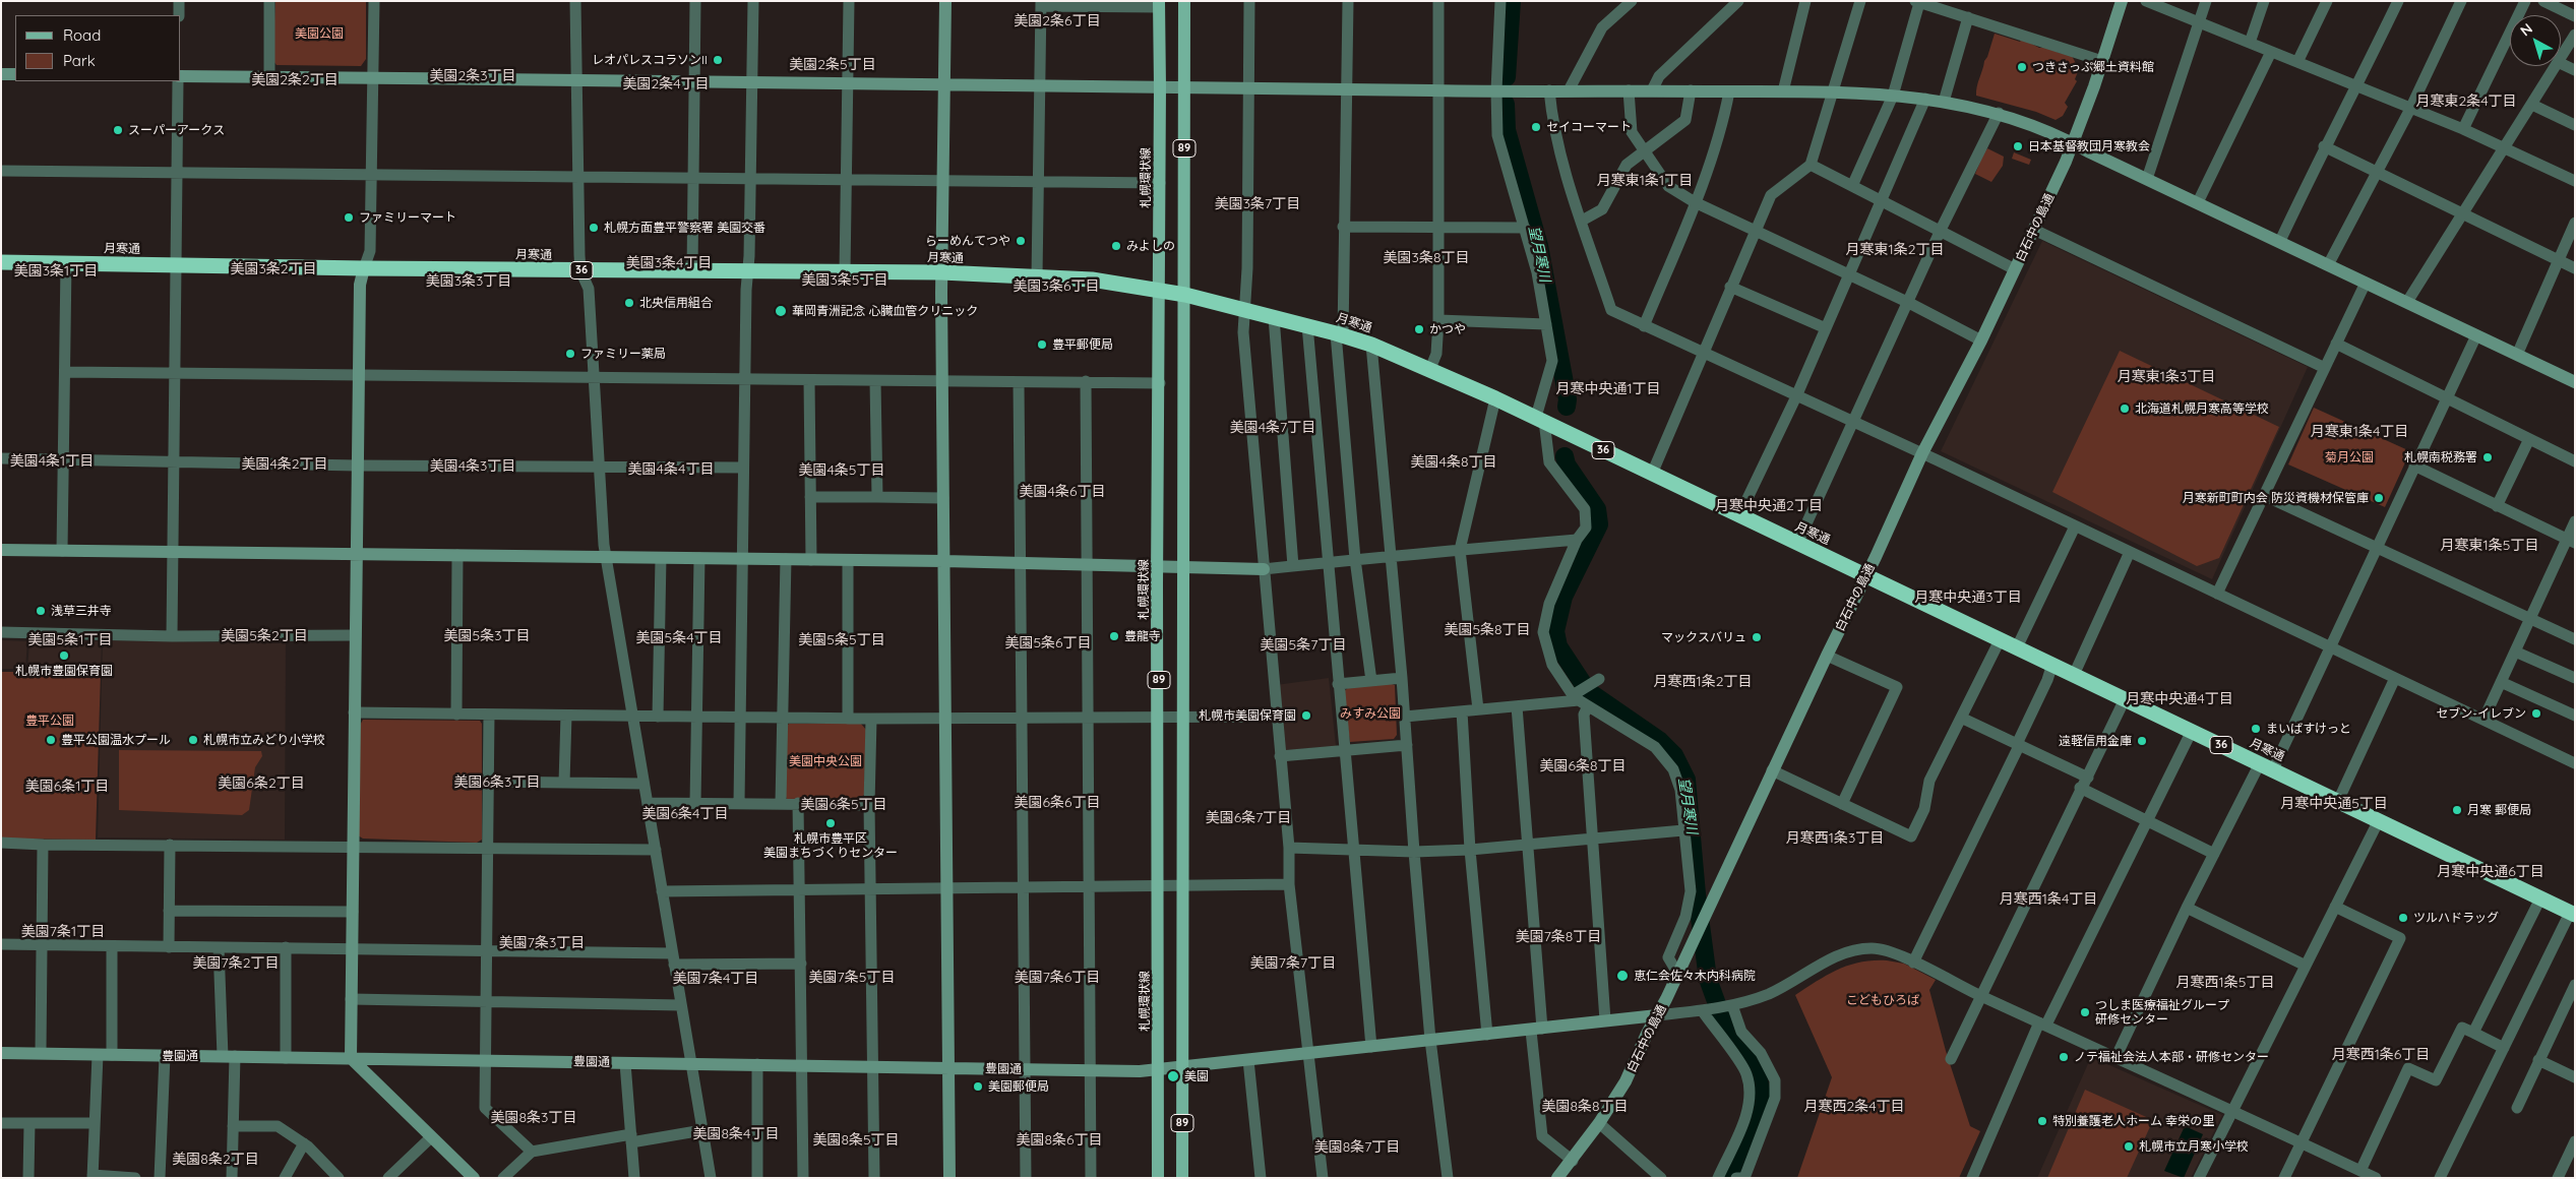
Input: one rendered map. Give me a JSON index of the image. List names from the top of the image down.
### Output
{
  "streets": {
    "highway": ["月寒通", "36"],
    "main road": ["89", "札幌環状線"],
    "street": ["白石中の島通", "豊園通"]
  },
  "crossings": [
    ["89", "月寒通"],
    ["89", "豊園通"],
    ["札幌環状線", "月寒通"],
    ["札幌環状線", "豊園通"],
    ["白石中の島通", "月寒通"],
    ["白石中の島通", "豊園通"]
  ],
  "districts": [
    "美園2条6丁目",
    "美園2条5丁目",
    "美園2条3丁目",
    "美園2条2丁目",
    "美園2条4丁目",
    "月寒東2条4丁目",
    "月寒東1条1丁目",
    "美園3条7丁目",
    "月寒東1条2丁目",
    "美園3条8丁目",
    "美園3条4丁目",
    "美園3条2丁目",
    "美園3条1丁目",
    "美園3条5丁目",
    "美園3条3丁目",
    "美園3条6丁目",
    "月寒東1条3丁目",
    "月寒中央通1丁目",
    "美園4条7丁目",
    "月寒東1条4丁目",
    "美園4条1丁目",
    "美園4条8丁目",
    "美園4条2丁目",
    "美園4条3丁目",
    "美園4条4丁目",
    "美園4条5丁目",
    "美園4条6丁目",
    "月寒中央通2丁目",
    "月寒東1条5丁目",
    "月寒中央通3丁目",
    "美園5条8丁目",
    "美園5条2丁目",
    "美園5条3丁目",
    "美園5条4丁目",
    "美園5条1丁目",
    "美園5条5丁目",
    "美園5条6丁目",
    "美園5条7丁目",
    "月寒西1条2丁目",
    "月寒中央通4丁目",
    "美園6条8丁目",
    "美園6条3丁目",
    "美園6条2丁目",
    "美園6条1丁目",
    "美園6条6丁目",
    "月寒中央通5丁目",
    "美園6条5丁目",
    "美園6条4丁目",
    "美園6条7丁目",
    "月寒西1条3丁目",
    "月寒中央通6丁目",
    "月寒西1条4丁目",
    "美園7条1丁目",
    "美園7条8丁目",
    "美園7条3丁目",
    "美園7条2丁目",
    "美園7条7丁目",
    "美園7条5丁目",
    "美園7条6丁目",
    "美園7条4丁目",
    "月寒西1条5丁目",
    "月寒西1条6丁目",
    "美園8条8丁目",
    "月寒西2条4丁目",
    "美園8条3丁目",
    "美園8条4丁目",
    "美園8条5丁目",
    "美園8条6丁目",
    "美園8条7丁目",
    "美園8条2丁目"
  ],
  "water": ["望月寒川"],
  "parks": [
    "美園公園",
    "菊月公園",
    "みすみ公園",
    "豊平公園",
    "美園中央公園",
    "こどもひろば"
  ],
  "places": [
    "レオパレスコラソンII",
    "つきさっぷ郷土資料館",
    "セイコーマート",
    "スーパーアークス",
    "日本基督教団月寒教会",
    "ファミリーマート",
    "札幌方面豊平警察署 美園交番",
    "らーめんてつや",
    "みよしの",
    "北央信用組合",
    "華岡青洲記念 心臓血管クリニック",
    "かつや",
    "豊平郵便局",
    "ファミリー薬局",
    "北海道札幌月寒高等学校",
    "札幌南税務署",
    "月寒新町町内会 防災資機材保管庫",
    "浅草三井寺",
    "豊龍寺",
    "マックスバリュ",
    "札幌市豊園保育園",
    "セブン-イレブン",
    "札幌市美園保育園",
    "まいばすけっと",
    "豊平公園温水プール",
    "札幌市立みどり小学校",
    "遠軽信用金庫",
    "月寒 郵便局",
    "札幌市豊平区 美園まちづくりセンター",
    "ツルハドラッグ",
    "恵仁会佐々木内科病院",
    "つしま医療福祉グループ 研修センター",
    "ノテ福祉会法人本部・研修センター",
    "美園",
    "美園郵便局",
    "特別養護老人ホーム 幸栄の里",
    "札幌市立月寒小学校"
  ],
  "legend": ["Road", "Park"],
  "north": "top left"
}
